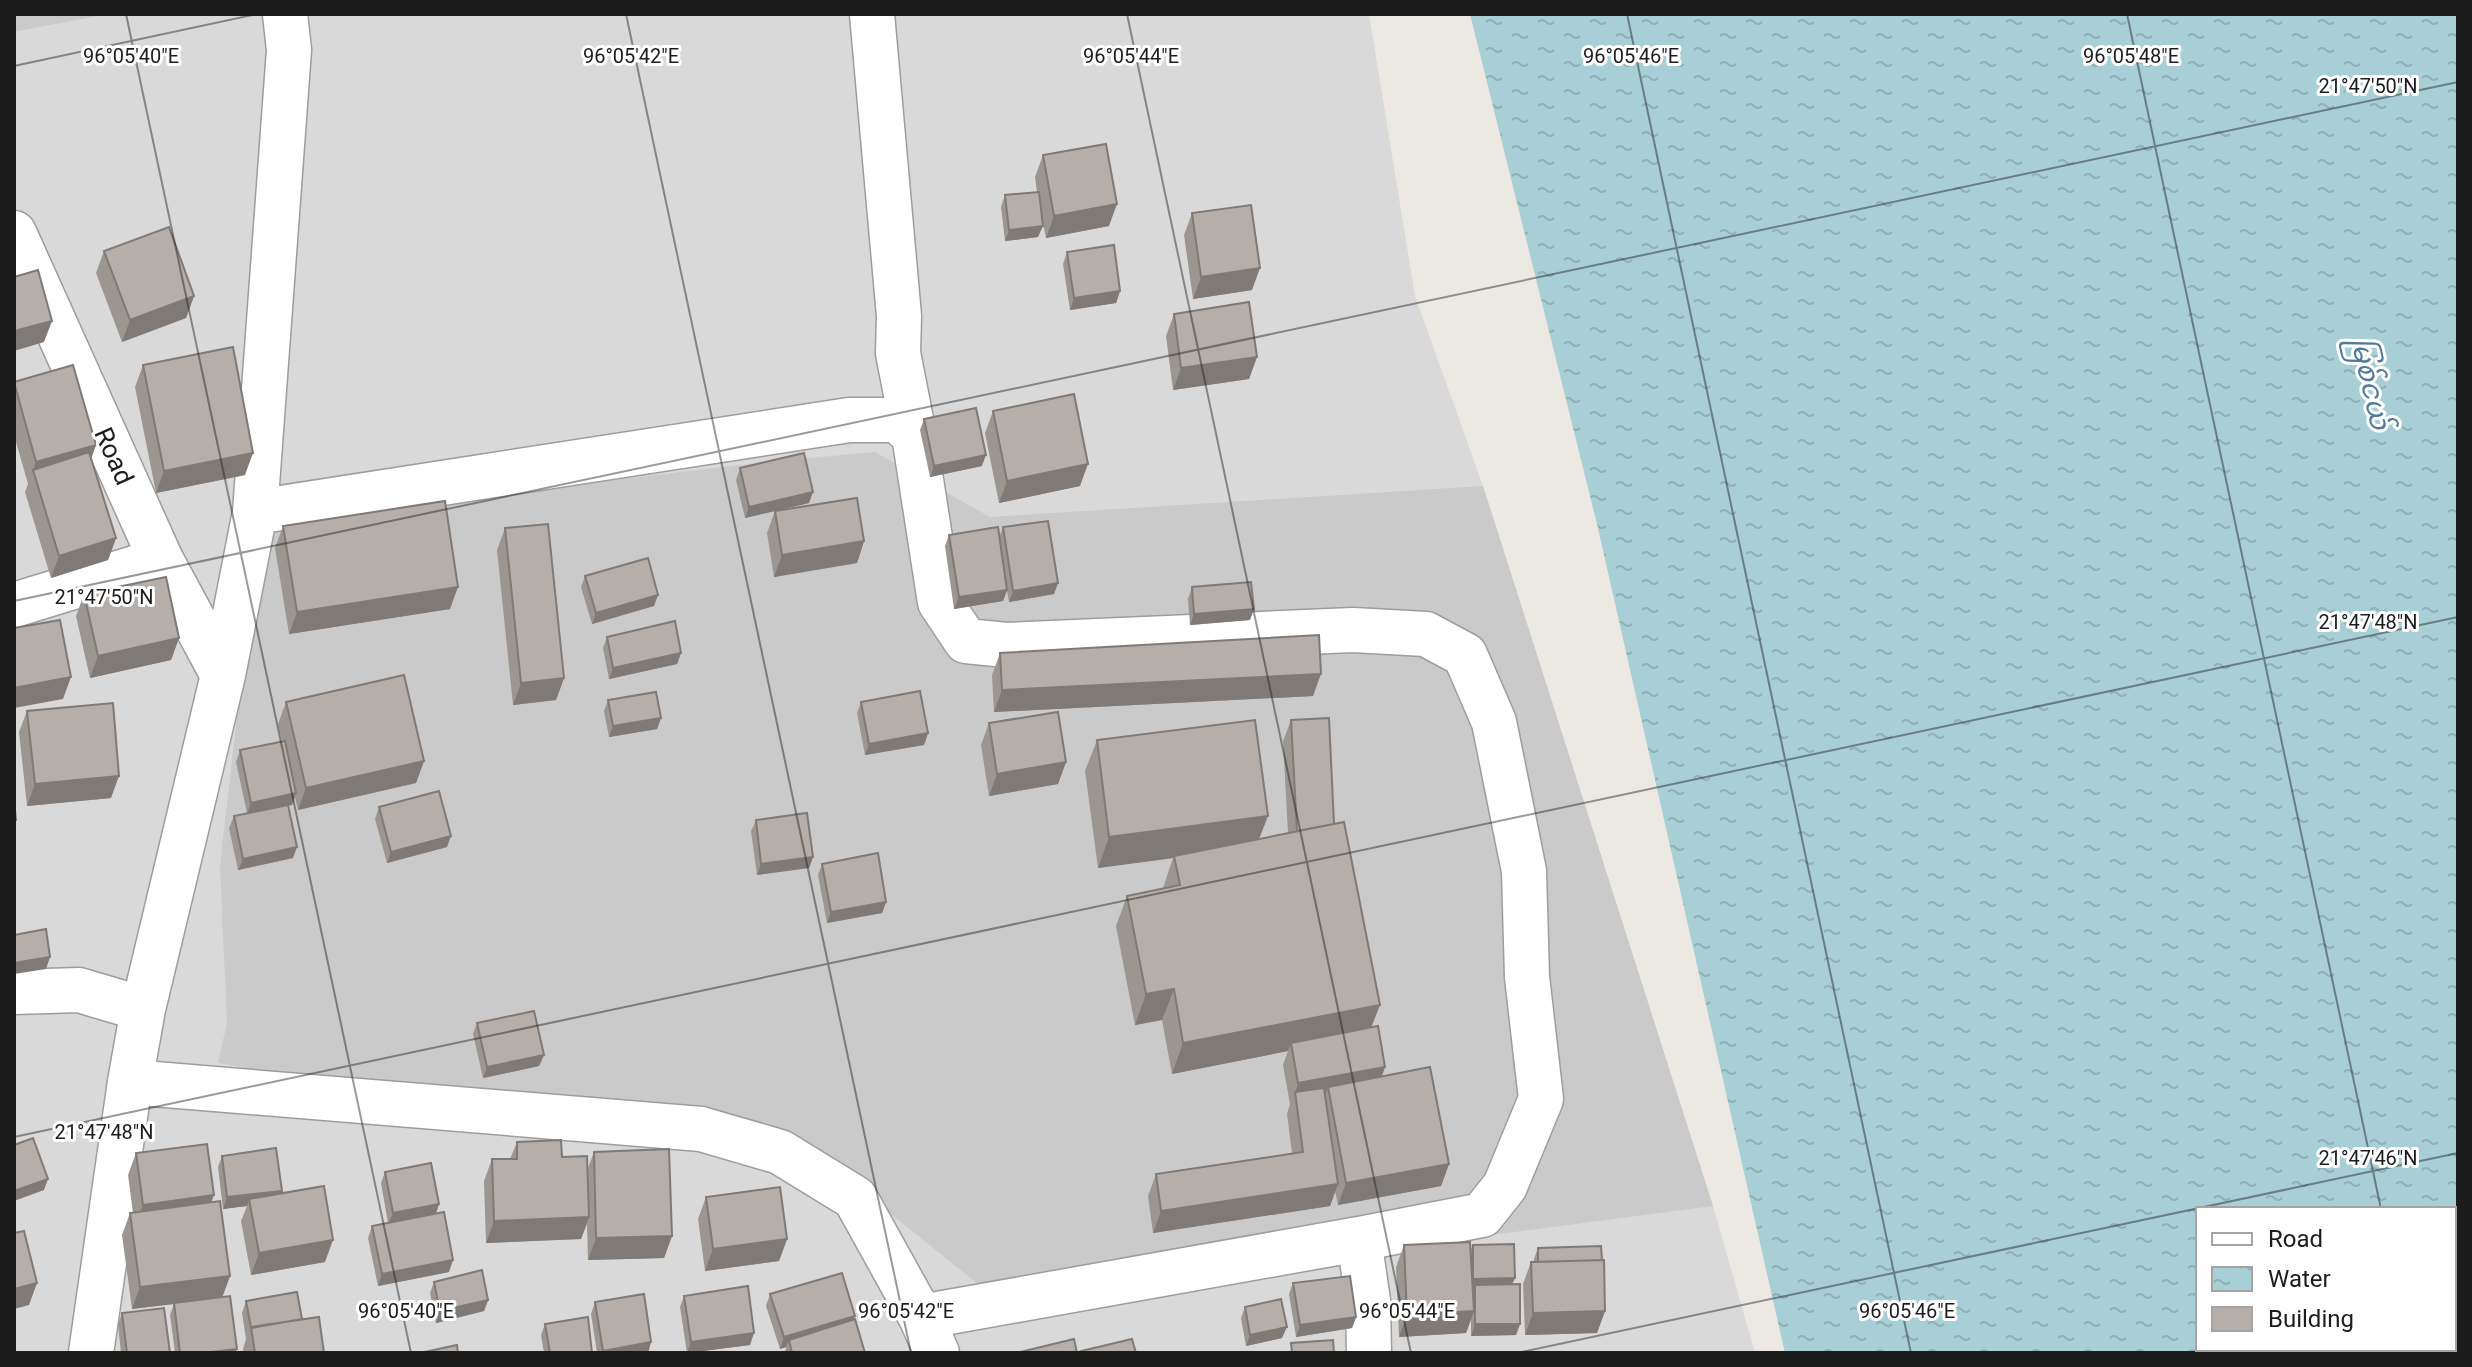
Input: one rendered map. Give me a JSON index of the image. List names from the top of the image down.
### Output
{
  "streets": {
    "street": ["Road"]
  },
  "water": ["မြစ်ငယ်"],
  "legend": ["Road", "Water", "Building"],
  "coordinates": [
    "96°05'40\"E",
    "96°05'42\"E",
    "96°05'44\"E",
    "96°05'46\"E",
    "96°05'48\"E",
    "21°47'50\"N",
    "21°47'48\"N",
    "21°47'46\"N"
  ]
}
